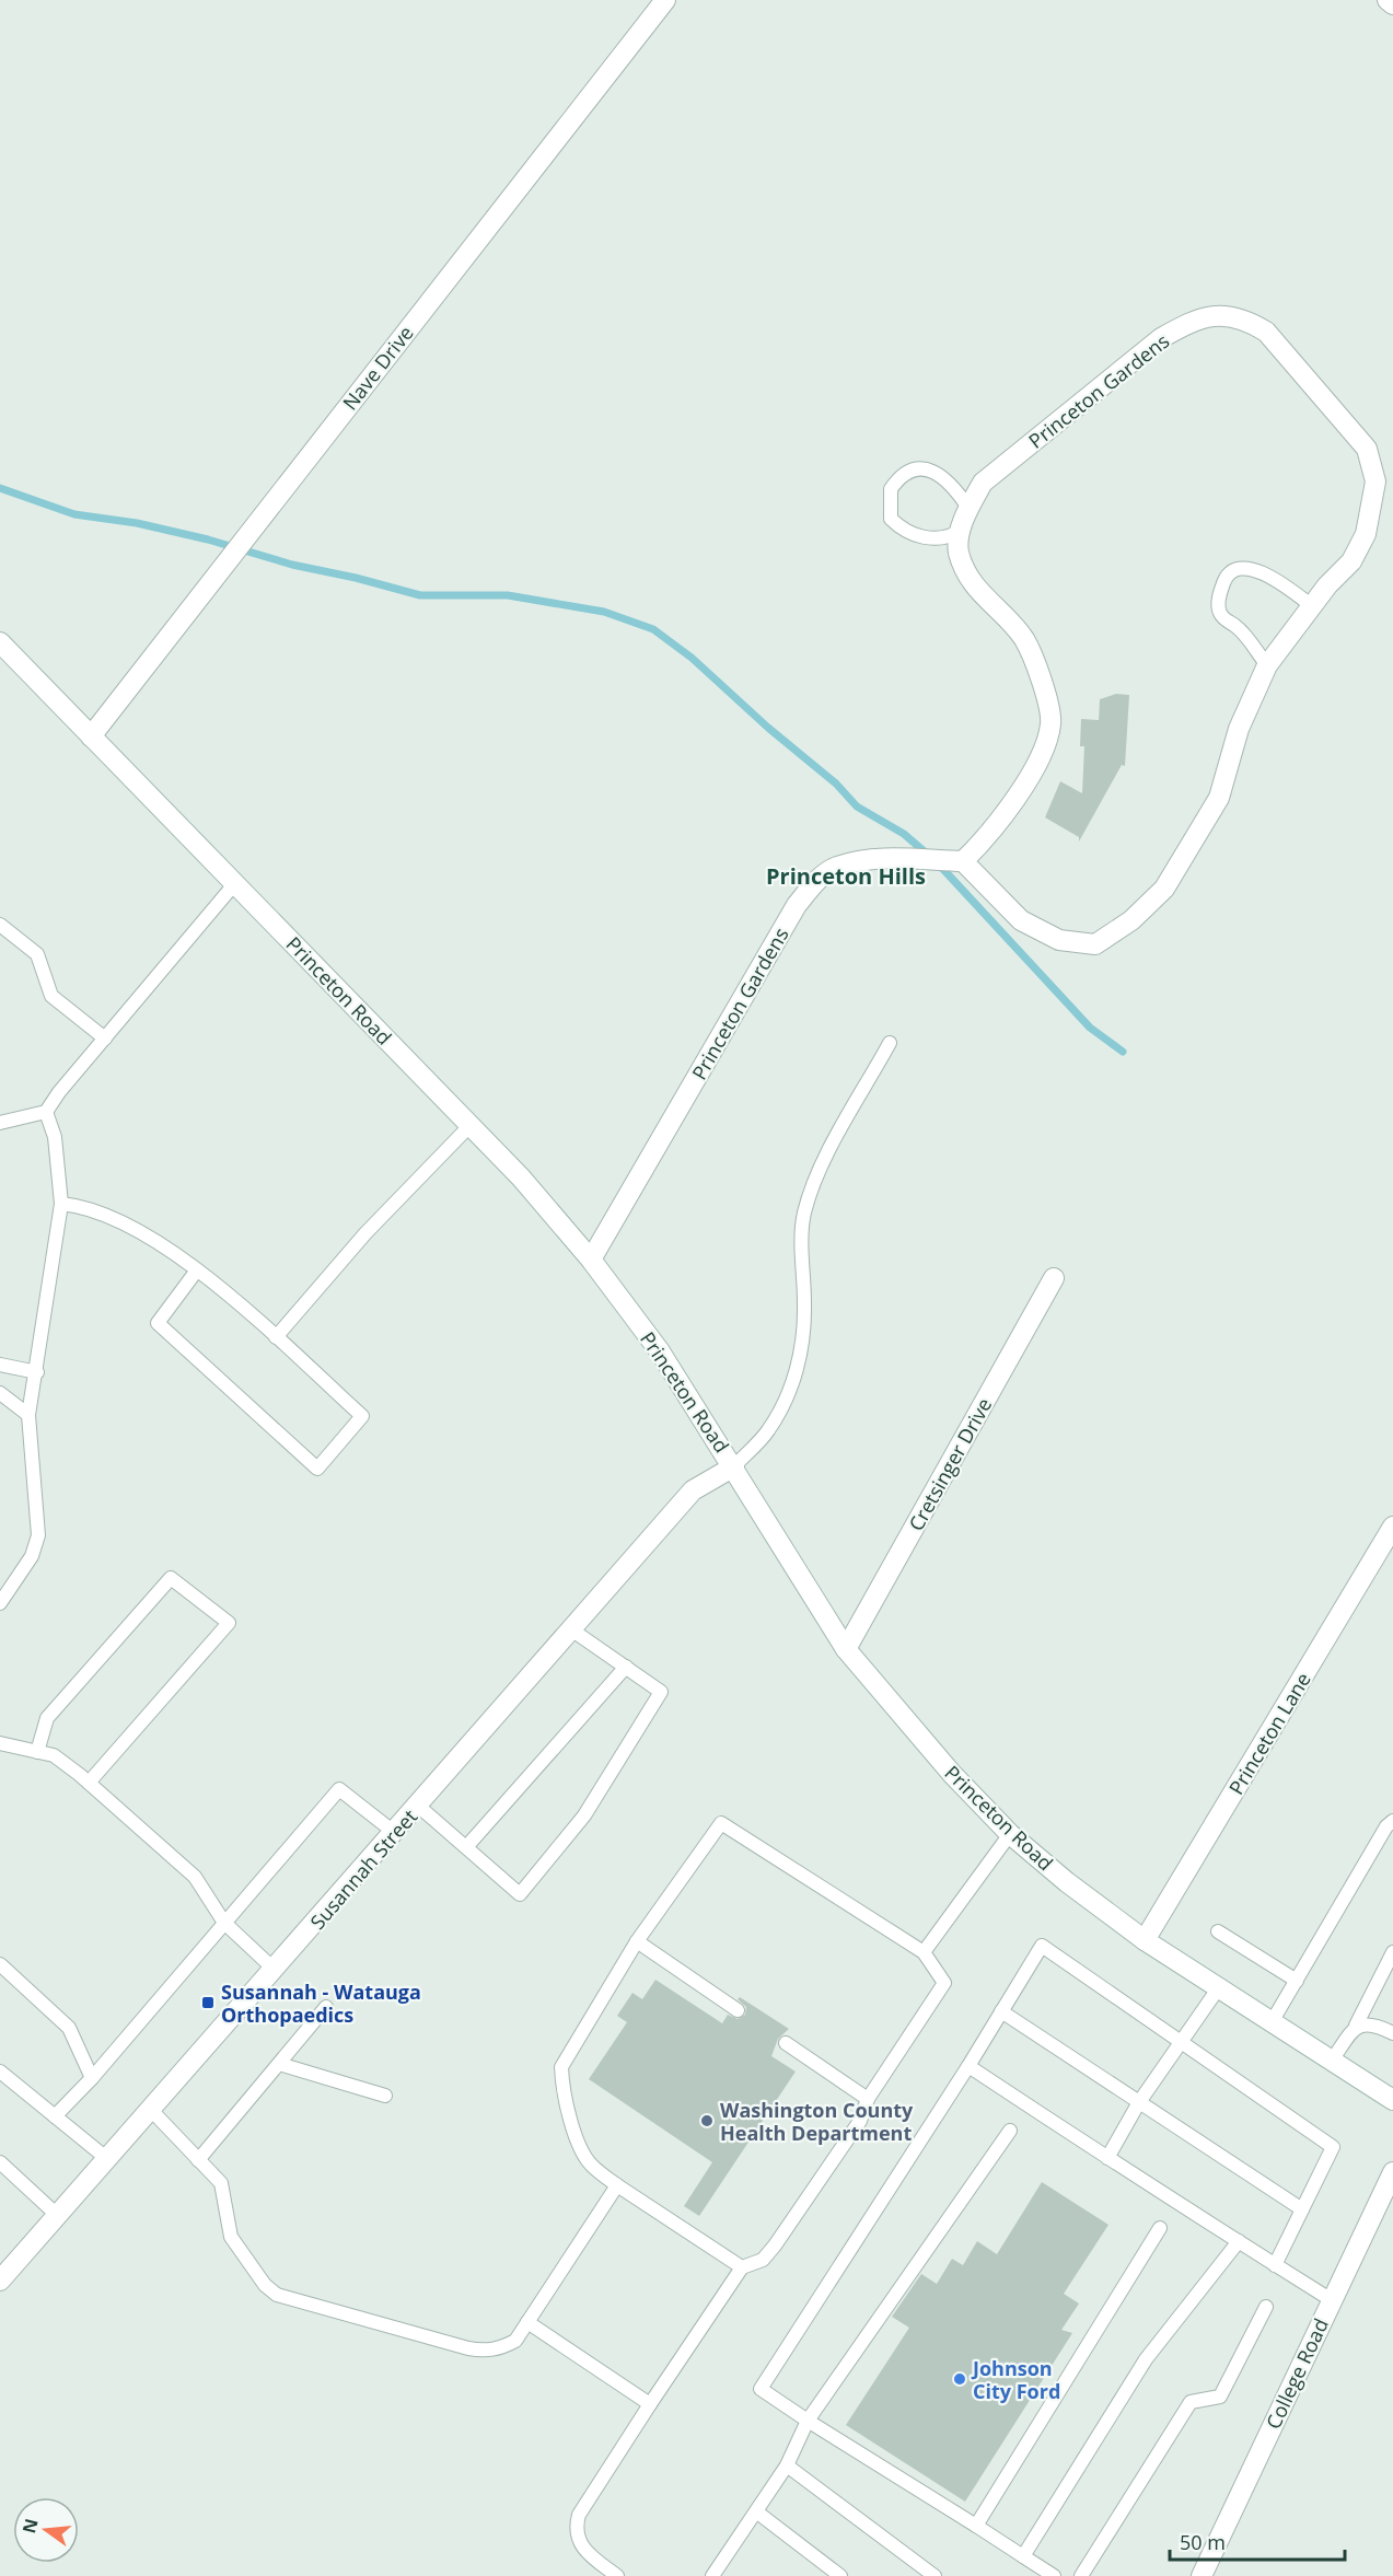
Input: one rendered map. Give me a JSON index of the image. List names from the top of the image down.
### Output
{
  "streets": {
    "street": [
      "Nave Drive",
      "Princeton Gardens",
      "Princeton Road",
      "Cretsinger Drive",
      "Princeton Lane",
      "Susannah Street",
      "College Road"
    ]
  },
  "crossings": [
    ["Nave Drive", "Princeton Road"],
    ["Princeton Gardens", "Princeton Road"],
    ["Princeton Road", "Cretsinger Drive"],
    ["Princeton Road", "Princeton Lane"],
    ["Princeton Road", "Susannah Street"]
  ],
  "districts": ["Princeton Hills"],
  "places": {
    "transit": ["Susannah - Watauga Orthopaedics"],
    "other": ["Washington County Health Department", "Johnson City Ford"]
  },
  "scale_bar": "50 m",
  "north": "left"
}
